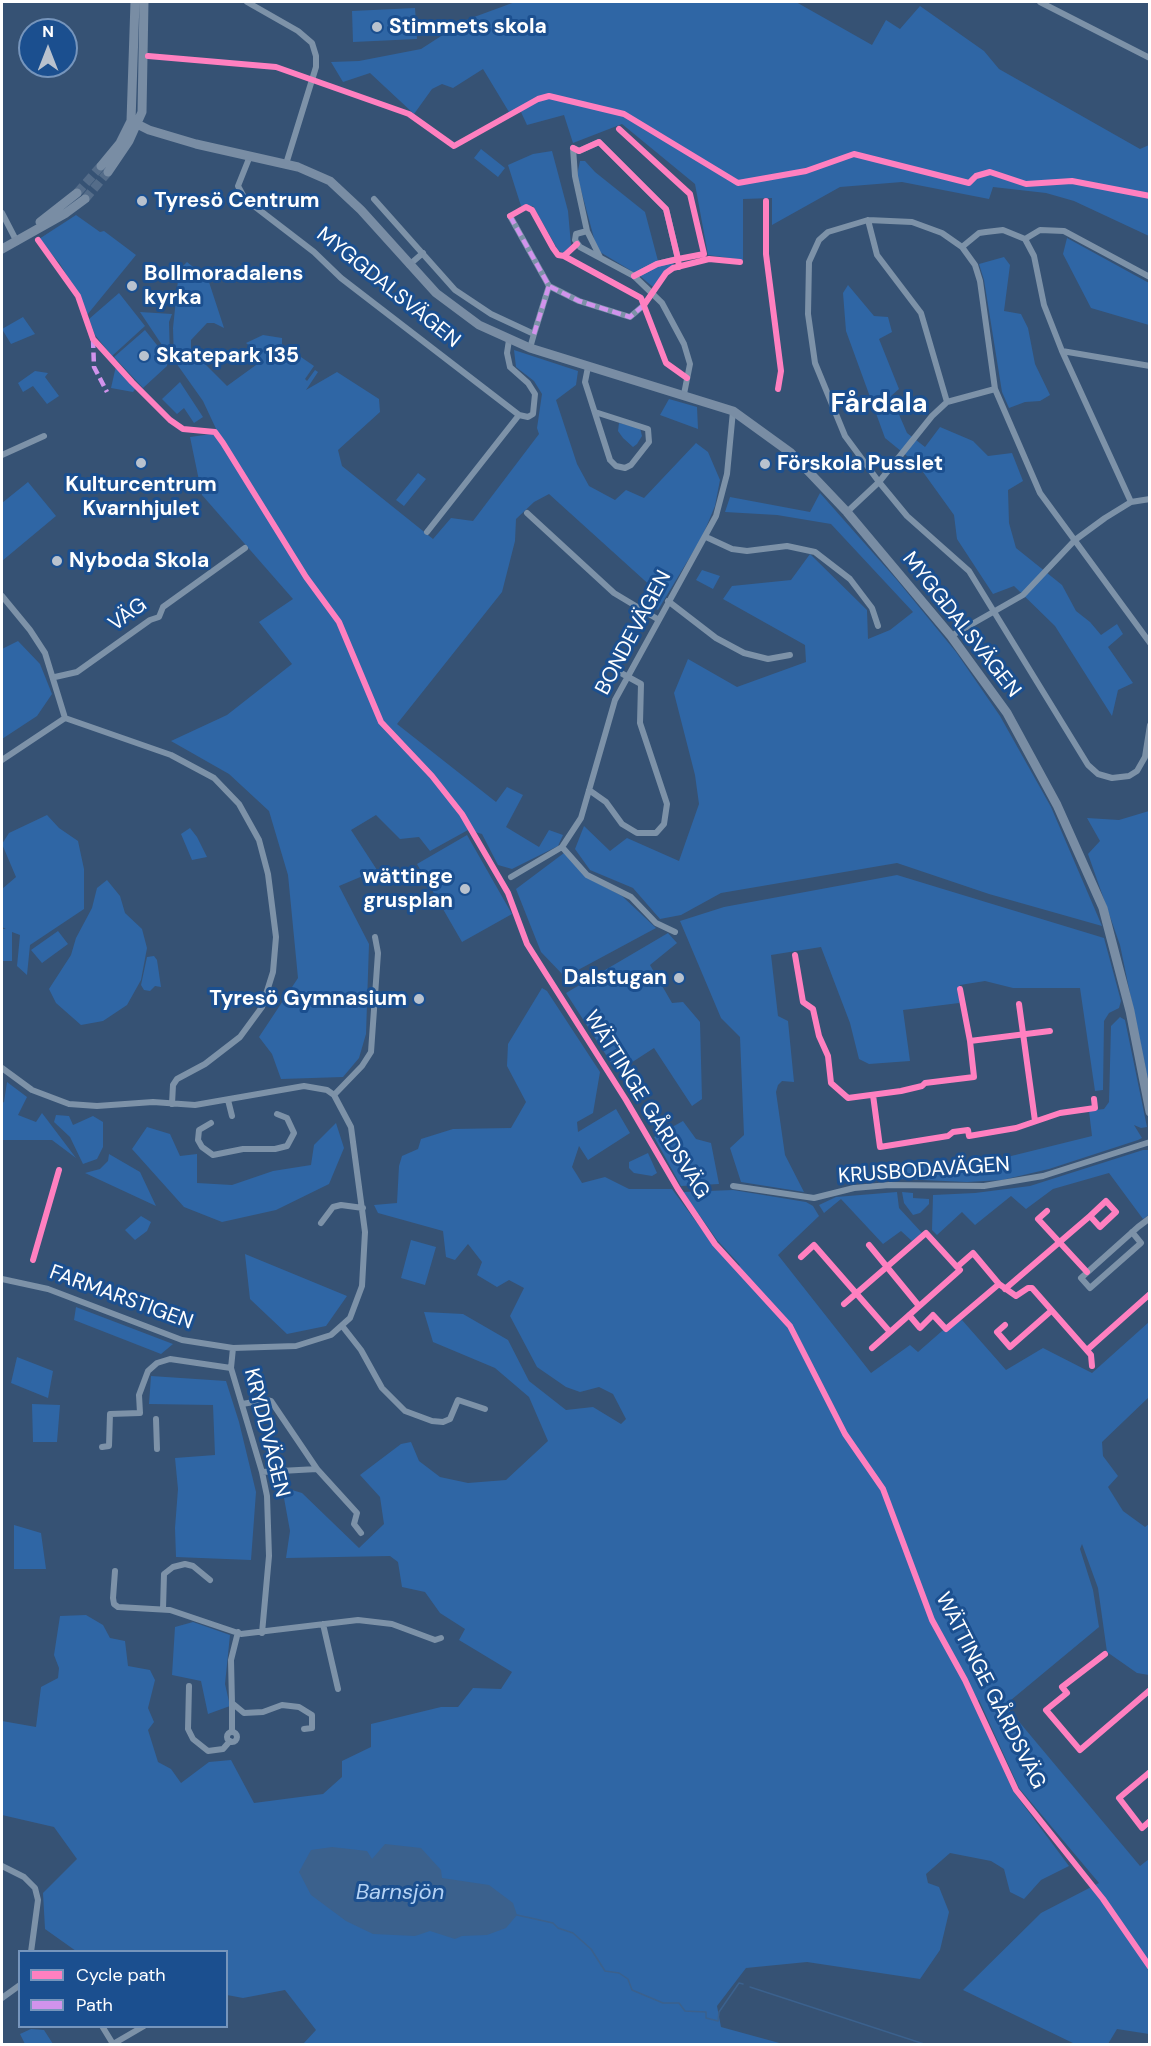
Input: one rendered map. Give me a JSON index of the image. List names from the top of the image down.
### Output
{
  "streets": {
    "street": [
      "MYGGDALSVÄGEN",
      "VÄG",
      "BONDEVÄGEN",
      "KRUSBODAVÄGEN",
      "FARMARSTIGEN",
      "KRYDDVÄGEN"
    ],
    "cycle path": ["WÄTTINGE GÅRDSVÄG"]
  },
  "crossings": [
    ["MYGGDALSVÄGEN", "BONDEVÄGEN"],
    ["FARMARSTIGEN", "KRYDDVÄGEN"]
  ],
  "districts": ["Fårdala"],
  "water": ["Barnsjön"],
  "places": [
    "Stimmets skola",
    "Tyresö Centrum",
    "Bollmoradalens kyrka",
    "Skatepark 135",
    "Kulturcentrum Kvarnhjulet",
    "Förskola Pusslet",
    "Nyboda Skola",
    "wättinge grusplan",
    "Dalstugan",
    "Tyresö Gymnasium"
  ],
  "legend": ["Cycle path", "Path"],
  "north": "top"
}
